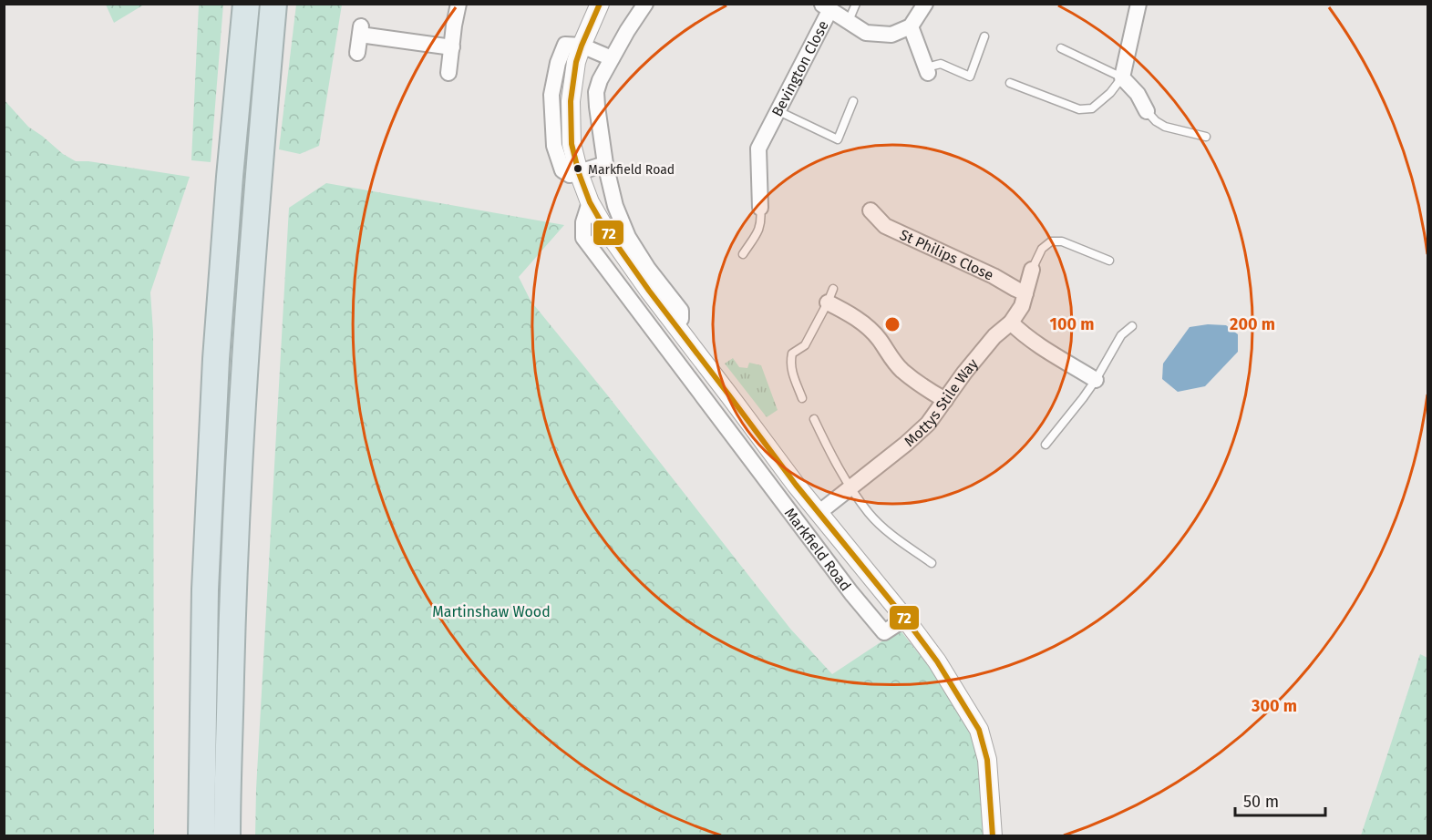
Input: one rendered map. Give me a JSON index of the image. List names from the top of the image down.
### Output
{
  "streets": {
    "street": [
      "Bevington Close",
      "St Philips Close",
      "Mottys Stile Way",
      "Markfield Road"
    ]
  },
  "crossings": [
    ["St Philips Close", "Mottys Stile Way"],
    ["Mottys Stile Way", "Markfield Road"]
  ],
  "parks": ["Martinshaw Wood"],
  "places": ["Markfield Road"],
  "lines": ["transit line 72"],
  "scale_bar": "50 m",
  "rings": ["100 m", "200 m", "300 m"]
}
